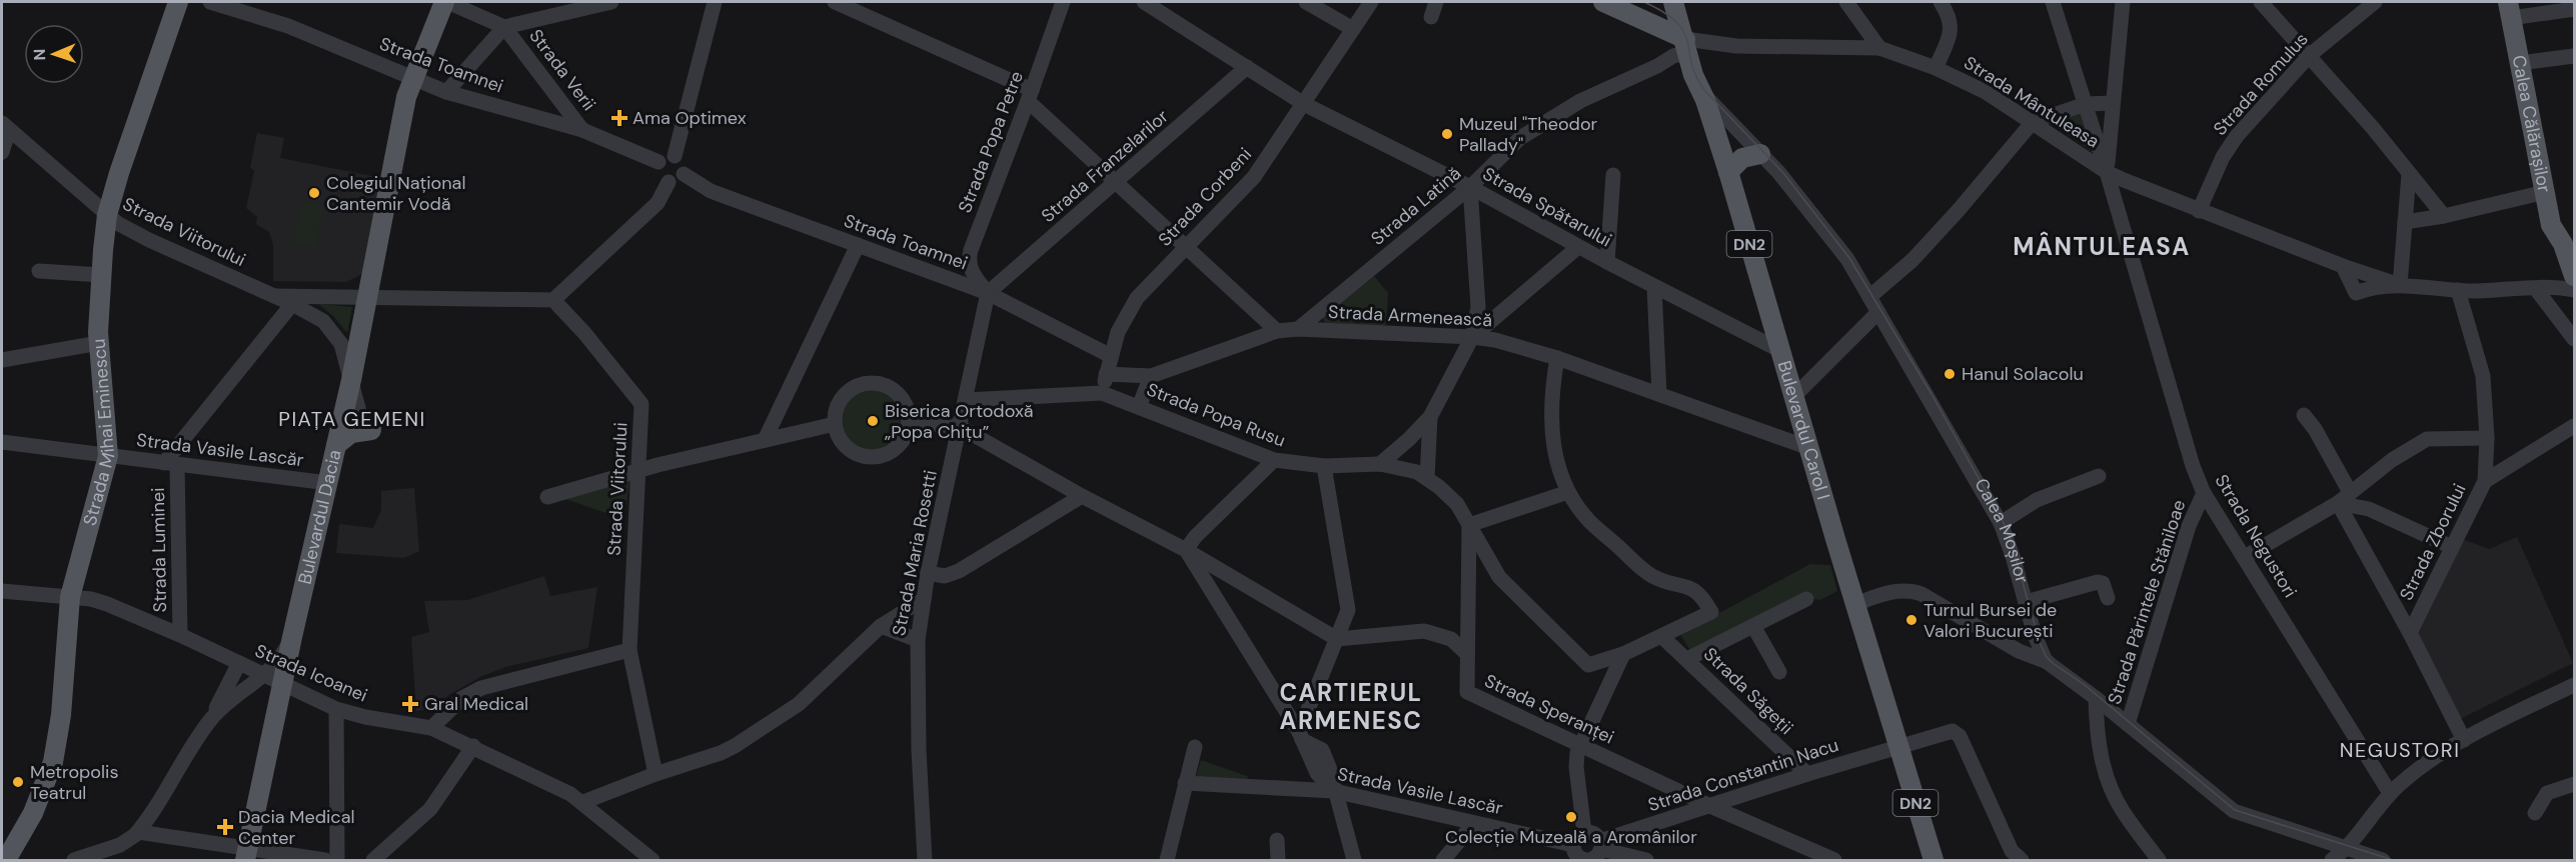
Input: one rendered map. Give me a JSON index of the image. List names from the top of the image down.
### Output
{
  "streets": {
    "main road": [
      "Calea Călărașilor",
      "DN2",
      "Bulevardul Carol I",
      "Strada Mihai Eminescu",
      "Bulevardul Dacia"
    ],
    "street": [
      "Strada Toamnei",
      "Strada Verii",
      "Strada Romulus",
      "Strada Mântuleasa",
      "Strada Popa Petre",
      "Strada Franzelarilor",
      "Strada Corbeni",
      "Strada Latină",
      "Strada Spătarului",
      "Strada Viitorului",
      "Strada Armenească",
      "Strada Popa Rusu",
      "Strada Vasile Lascăr",
      "Calea Moșilor",
      "Strada Negustori",
      "Strada Zborului",
      "Strada Luminei",
      "Strada Maria Rosetti",
      "Strada Părintele Stăniloae",
      "Strada Icoanei",
      "Strada Săgeții",
      "Strada Speranței",
      "Strada Constantin Nacu"
    ]
  },
  "crossings": [
    ["Strada Toamnei", "Strada Verii"],
    ["Strada Toamnei", "Strada Popa Petre"],
    ["Strada Toamnei", "Strada Franzelarilor"],
    ["Strada Toamnei", "Strada Corbeni"],
    ["Strada Toamnei", "Bulevardul Dacia"],
    ["Strada Toamnei", "Strada Maria Rosetti"],
    ["Strada Verii", "Bulevardul Dacia"],
    ["Strada Romulus", "Strada Mântuleasa"],
    ["Strada Mântuleasa", "Strada Latină"],
    ["Strada Mântuleasa", "Bulevardul Carol I"],
    ["Strada Mântuleasa", "Strada Negustori"],
    ["Strada Mântuleasa", "Strada Zborului"],
    ["Strada Popa Petre", "Strada Franzelarilor"],
    ["Strada Popa Petre", "Strada Maria Rosetti"],
    ["Strada Franzelarilor", "Strada Spătarului"],
    ["Strada Franzelarilor", "Strada Maria Rosetti"],
    ["Strada Corbeni", "Strada Spătarului"],
    ["Strada Corbeni", "Strada Armenească"],
    ["Strada Corbeni", "Strada Popa Rusu"],
    ["Strada Latină", "Strada Spătarului"],
    ["Strada Latină", "Strada Armenească"],
    ["Strada Latină", "Bulevardul Carol I"],
    ["Strada Spătarului", "Bulevardul Carol I"],
    ["Strada Viitorului", "Strada Mihai Eminescu"],
    ["Strada Viitorului", "Bulevardul Dacia"],
    ["Strada Armenească", "Bulevardul Carol I"],
    ["Strada Popa Rusu", "Strada Speranței"],
    ["Bulevardul Carol I", "Calea Moșilor"],
    ["Bulevardul Carol I", "Strada Constantin Nacu"],
    ["Strada Mihai Eminescu", "Strada Vasile Lascăr"],
    ["Strada Mihai Eminescu", "Strada Icoanei"],
    ["Strada Vasile Lascăr", "Bulevardul Dacia"],
    ["Strada Vasile Lascăr", "Strada Luminei"],
    ["Strada Vasile Lascăr", "Strada Constantin Nacu"],
    ["Bulevardul Dacia", "Strada Icoanei"],
    ["Calea Moșilor", "Strada Părintele Stăniloae"],
    ["Strada Negustori", "Strada Părintele Stăniloae"],
    ["Strada Luminei", "Strada Icoanei"],
    ["Strada Săgeții", "Strada Constantin Nacu"],
    ["Strada Speranței", "Strada Constantin Nacu"]
  ],
  "districts": [
    "MÂNTULEASA",
    "PIAȚA GEMENI",
    "CARTIERUL ARMENESC",
    "NEGUSTORI"
  ],
  "places": {
    "health": ["Ama Optimex", "Gral Medical", "Dacia Medical Center"],
    "other": [
      "Muzeul \"Theodor Pallady\"",
      "Colegiul Național Cantemir Vodă",
      "Hanul Solacolu",
      "Biserica Ortodoxă „Popa Chițu”",
      "Turnul Bursei de Valori București",
      "Metropolis Teatrul",
      "Colecție Muzeală a Aromânilor"
    ]
  },
  "north": "left"
}
